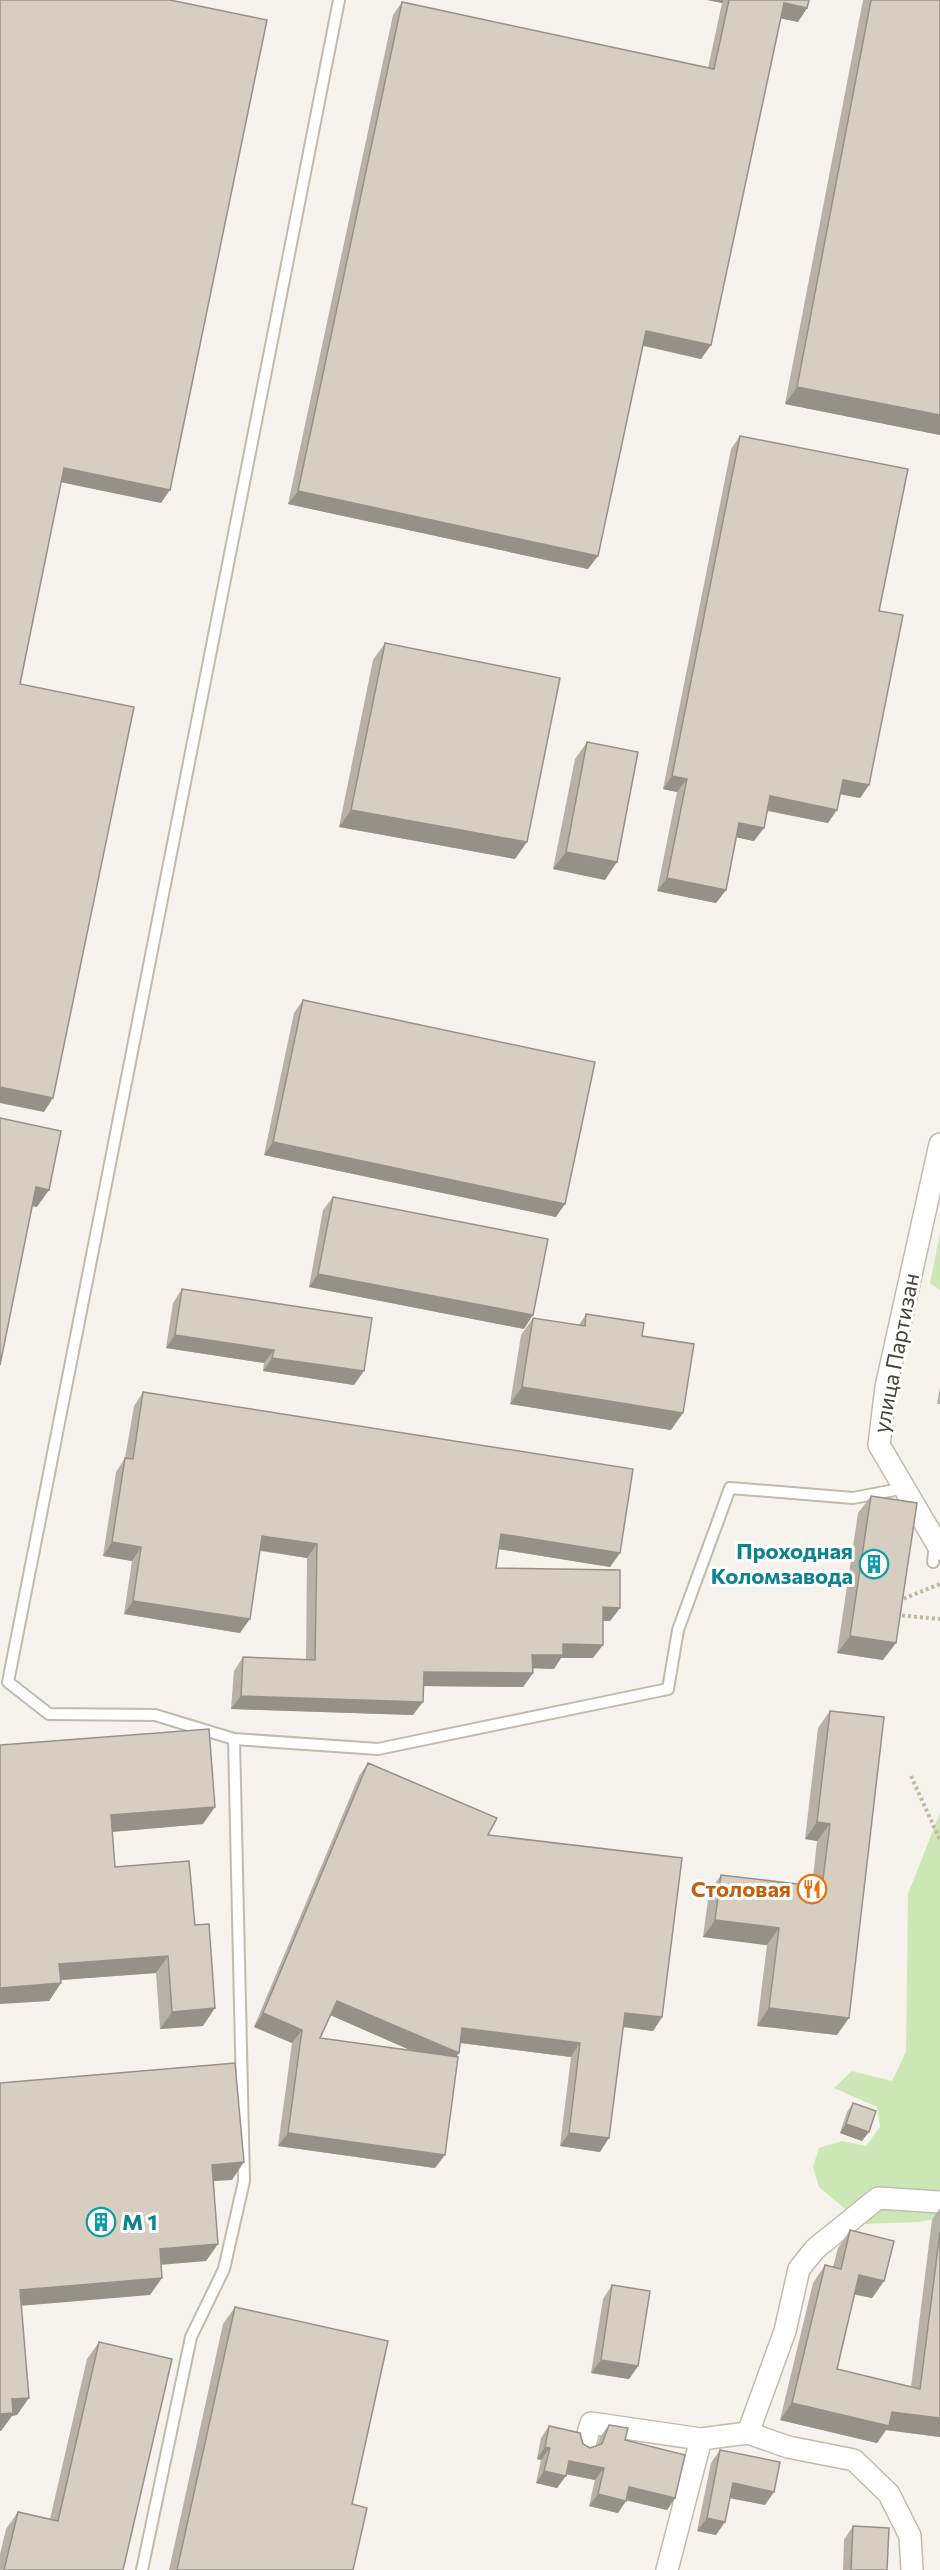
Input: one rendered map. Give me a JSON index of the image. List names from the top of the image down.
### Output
{
  "streets": {
    "street": ["улица Партизан"]
  },
  "places": {
    "building": ["Проходная Коломзавода", "M 1"],
    "restaurant": ["Столовая"]
  }
}
